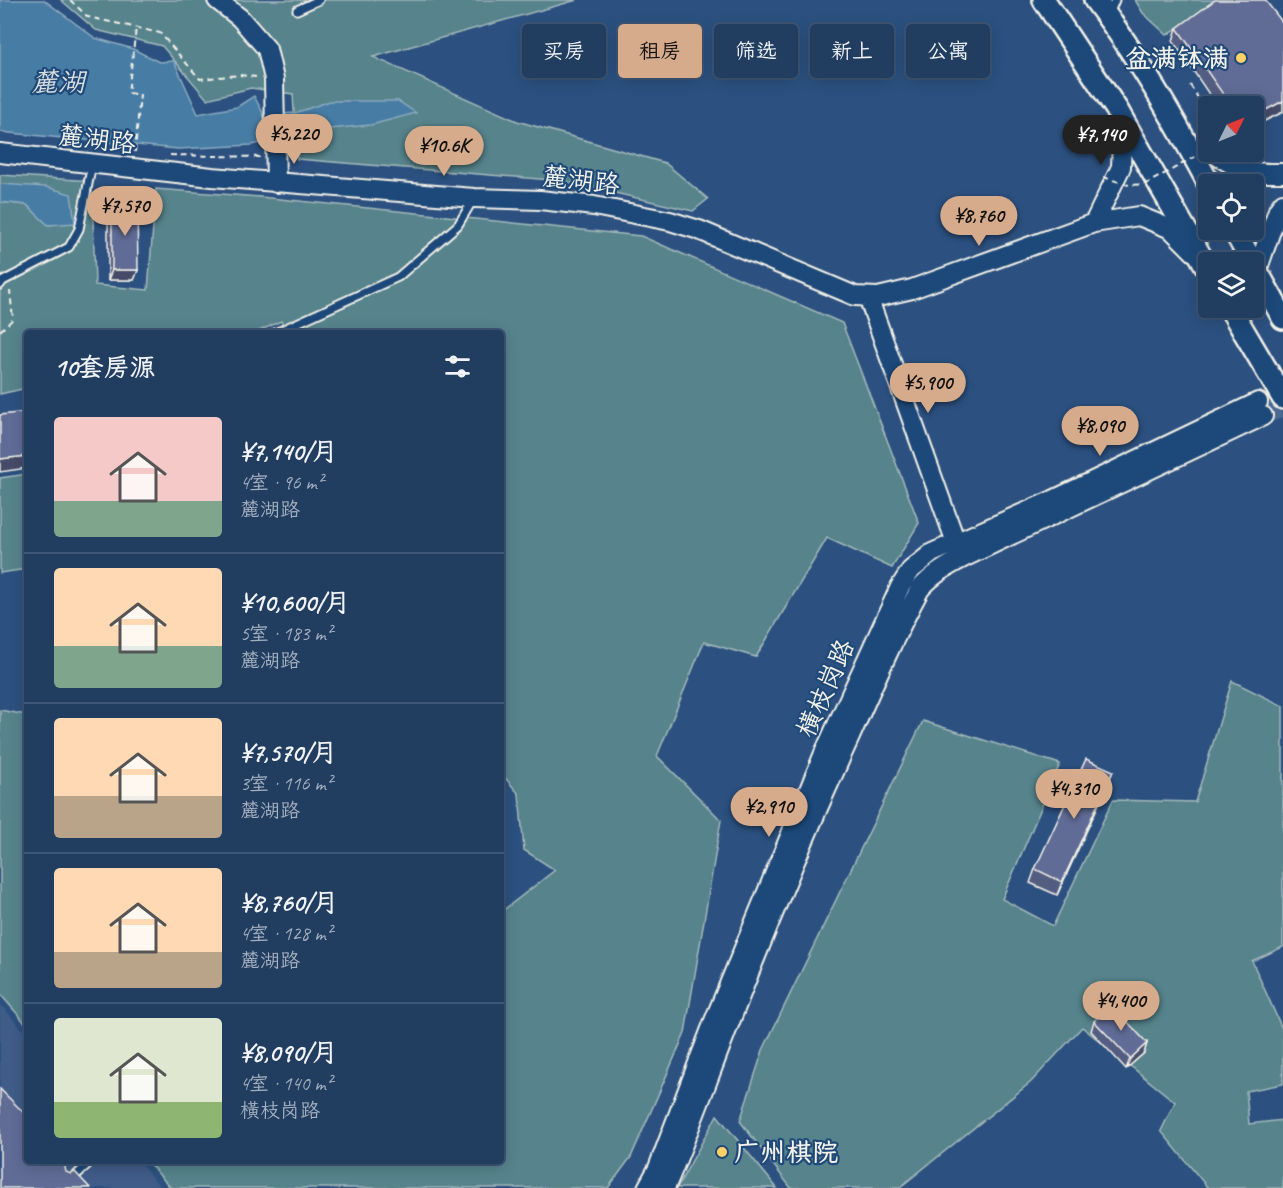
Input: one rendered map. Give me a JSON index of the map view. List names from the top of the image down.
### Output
{
  "streets": {
    "main road": ["麓湖路", "横枝岗路"]
  },
  "water": ["麓湖"],
  "places": ["盆满钵满", "广州棋院"],
  "north": "top right",
  "page": {
    "chip": [
      "买房",
      "租房",
      "筛选",
      "新上",
      "公寓"
    ],
    "price": [
      "¥5,220",
      "¥7,140",
      "¥10.6K",
      "¥7,570",
      "¥8,760",
      "¥5,900",
      "¥8,090",
      "¥4,310",
      "¥2,910",
      "¥4,400"
    ],
    "heading": "10套房源",
    "list": [
      {
        "name": "¥7,140/月",
        "note": "4室 · 96 m² · 麓湖路"
      },
      {
        "name": "¥10,600/月",
        "note": "5室 · 183 m² · 麓湖路"
      },
      {
        "name": "¥7,570/月",
        "note": "3室 · 116 m² · 麓湖路"
      },
      {
        "name": "¥8,760/月",
        "note": "4室 · 128 m² · 麓湖路"
      },
      {
        "name": "¥8,090/月",
        "note": "4室 · 140 m² · 横枝岗路"
      }
    ]
  }
}
